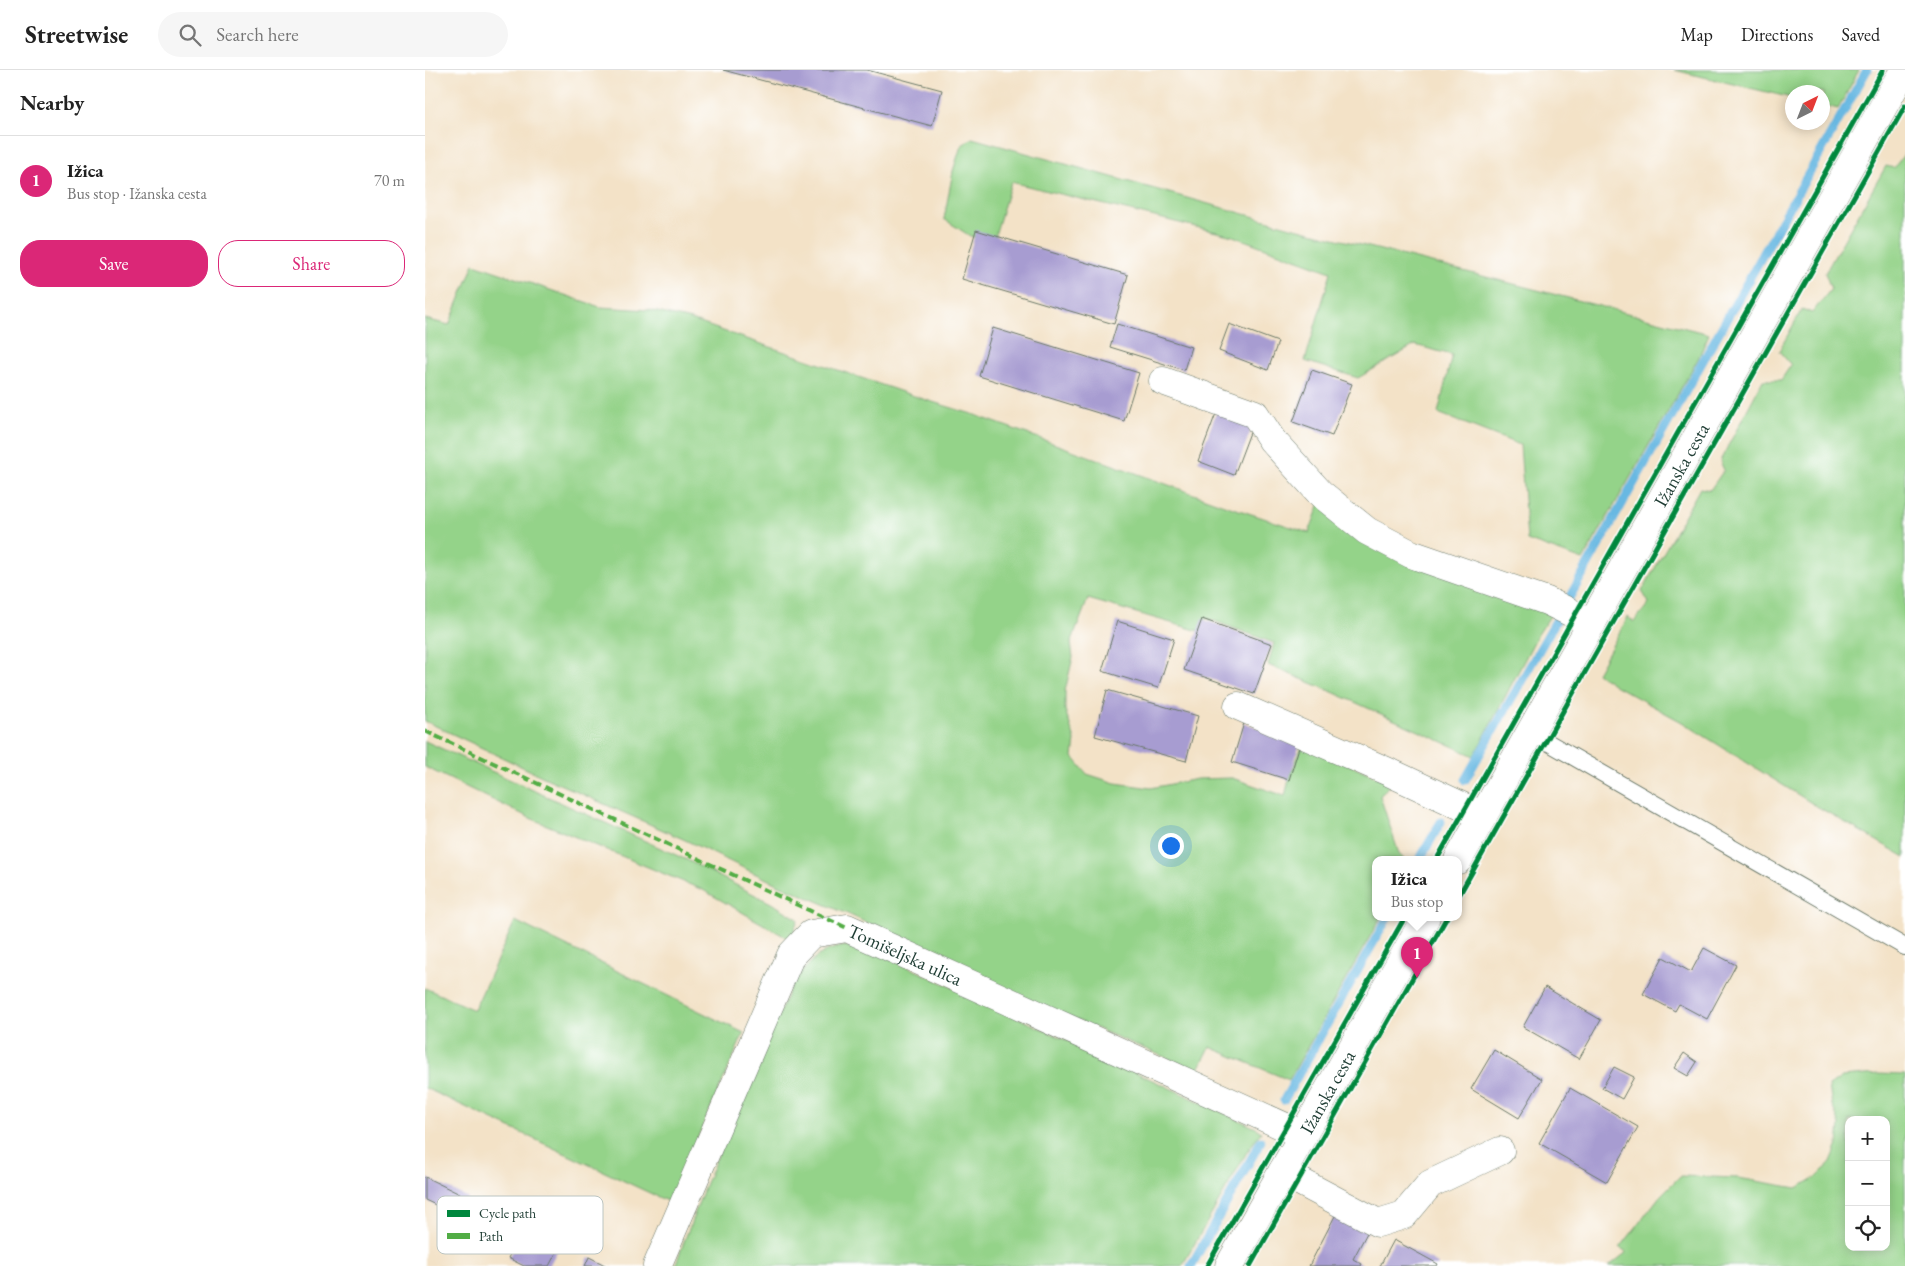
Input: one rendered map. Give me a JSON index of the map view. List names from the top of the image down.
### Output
{
  "streets": {
    "street": ["Ižanska cesta", "Tomišeljska ulica"]
  },
  "crossings": [
    ["Ižanska cesta", "Tomišeljska ulica"]
  ],
  "legend": ["Cycle path", "Path"],
  "north": "top right",
  "page": {
    "header": "Streetwise",
    "search": "Search here",
    "nav": ["Map", "Directions", "Saved"],
    "heading": "Nearby",
    "list": [
      {
        "mark": "1",
        "name": "Ižica",
        "note": "Bus stop · Ižanska cesta",
        "value": "70 m"
      }
    ],
    "buttons": ["Save", "Share"],
    "popup": ["Ižica", "Bus stop"],
    "pins": "1",
    "map_buttons": ["+", "−"]
  }
}
